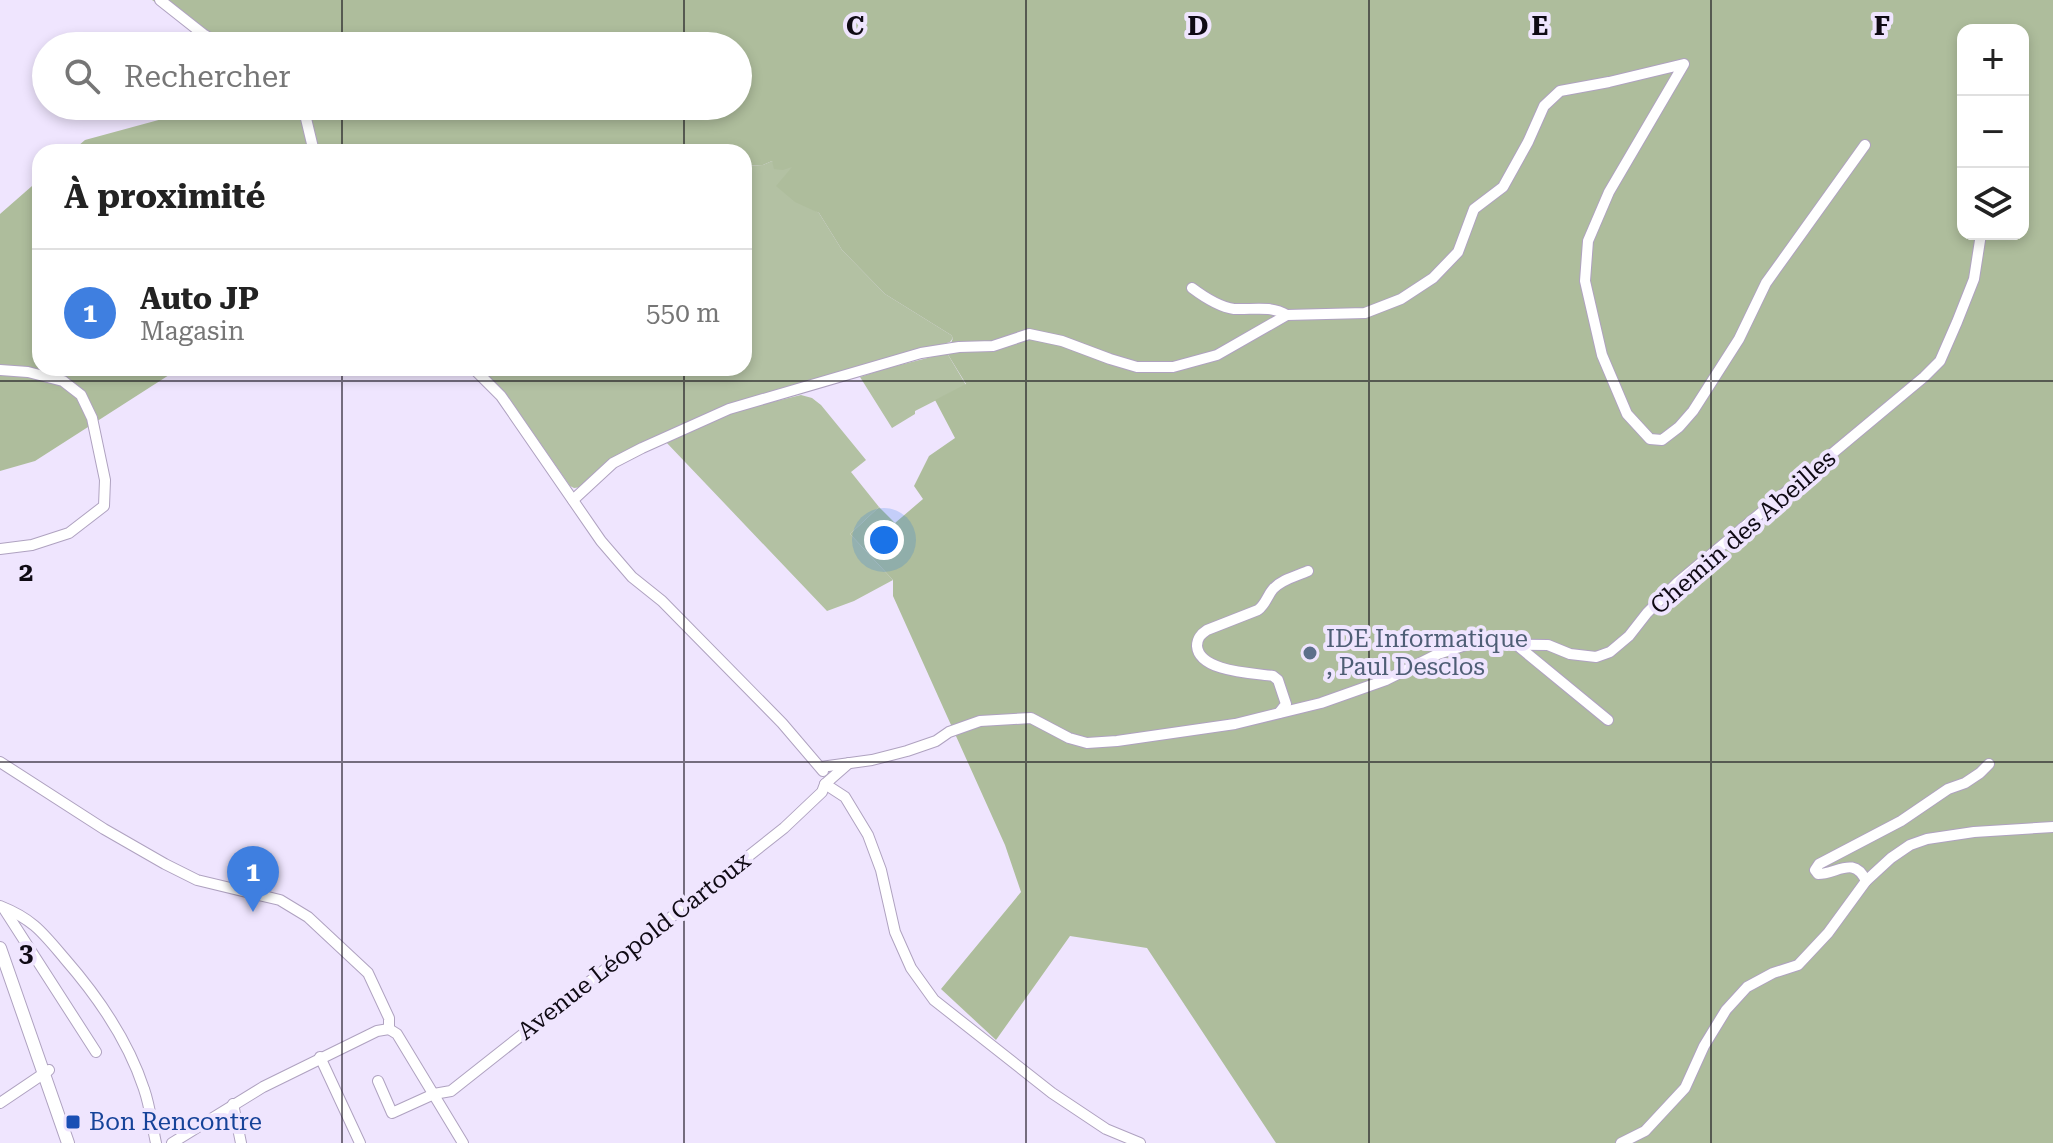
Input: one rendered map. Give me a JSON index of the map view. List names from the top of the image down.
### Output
{
  "streets": {
    "street": ["Chemin des Abeilles", "Avenue Léopold Cartoux"]
  },
  "crossings": [
    ["Chemin des Abeilles", "Avenue Léopold Cartoux"]
  ],
  "places": {
    "other": ["IDE Informatique , Paul Desclos"],
    "transit": ["Bon Rencontre"]
  },
  "page": {
    "map_buttons": ["+", "−"],
    "search": "Rechercher",
    "heading": "À proximité",
    "list": [
      {
        "mark": "1",
        "name": "Auto JP",
        "note": "Magasin",
        "value": "550 m"
      }
    ],
    "pins": "1"
  },
  "grid": {
    "columns": [
      "C",
      "D",
      "E",
      "F"
    ],
    "rows": ["2", "3"]
  }
}
